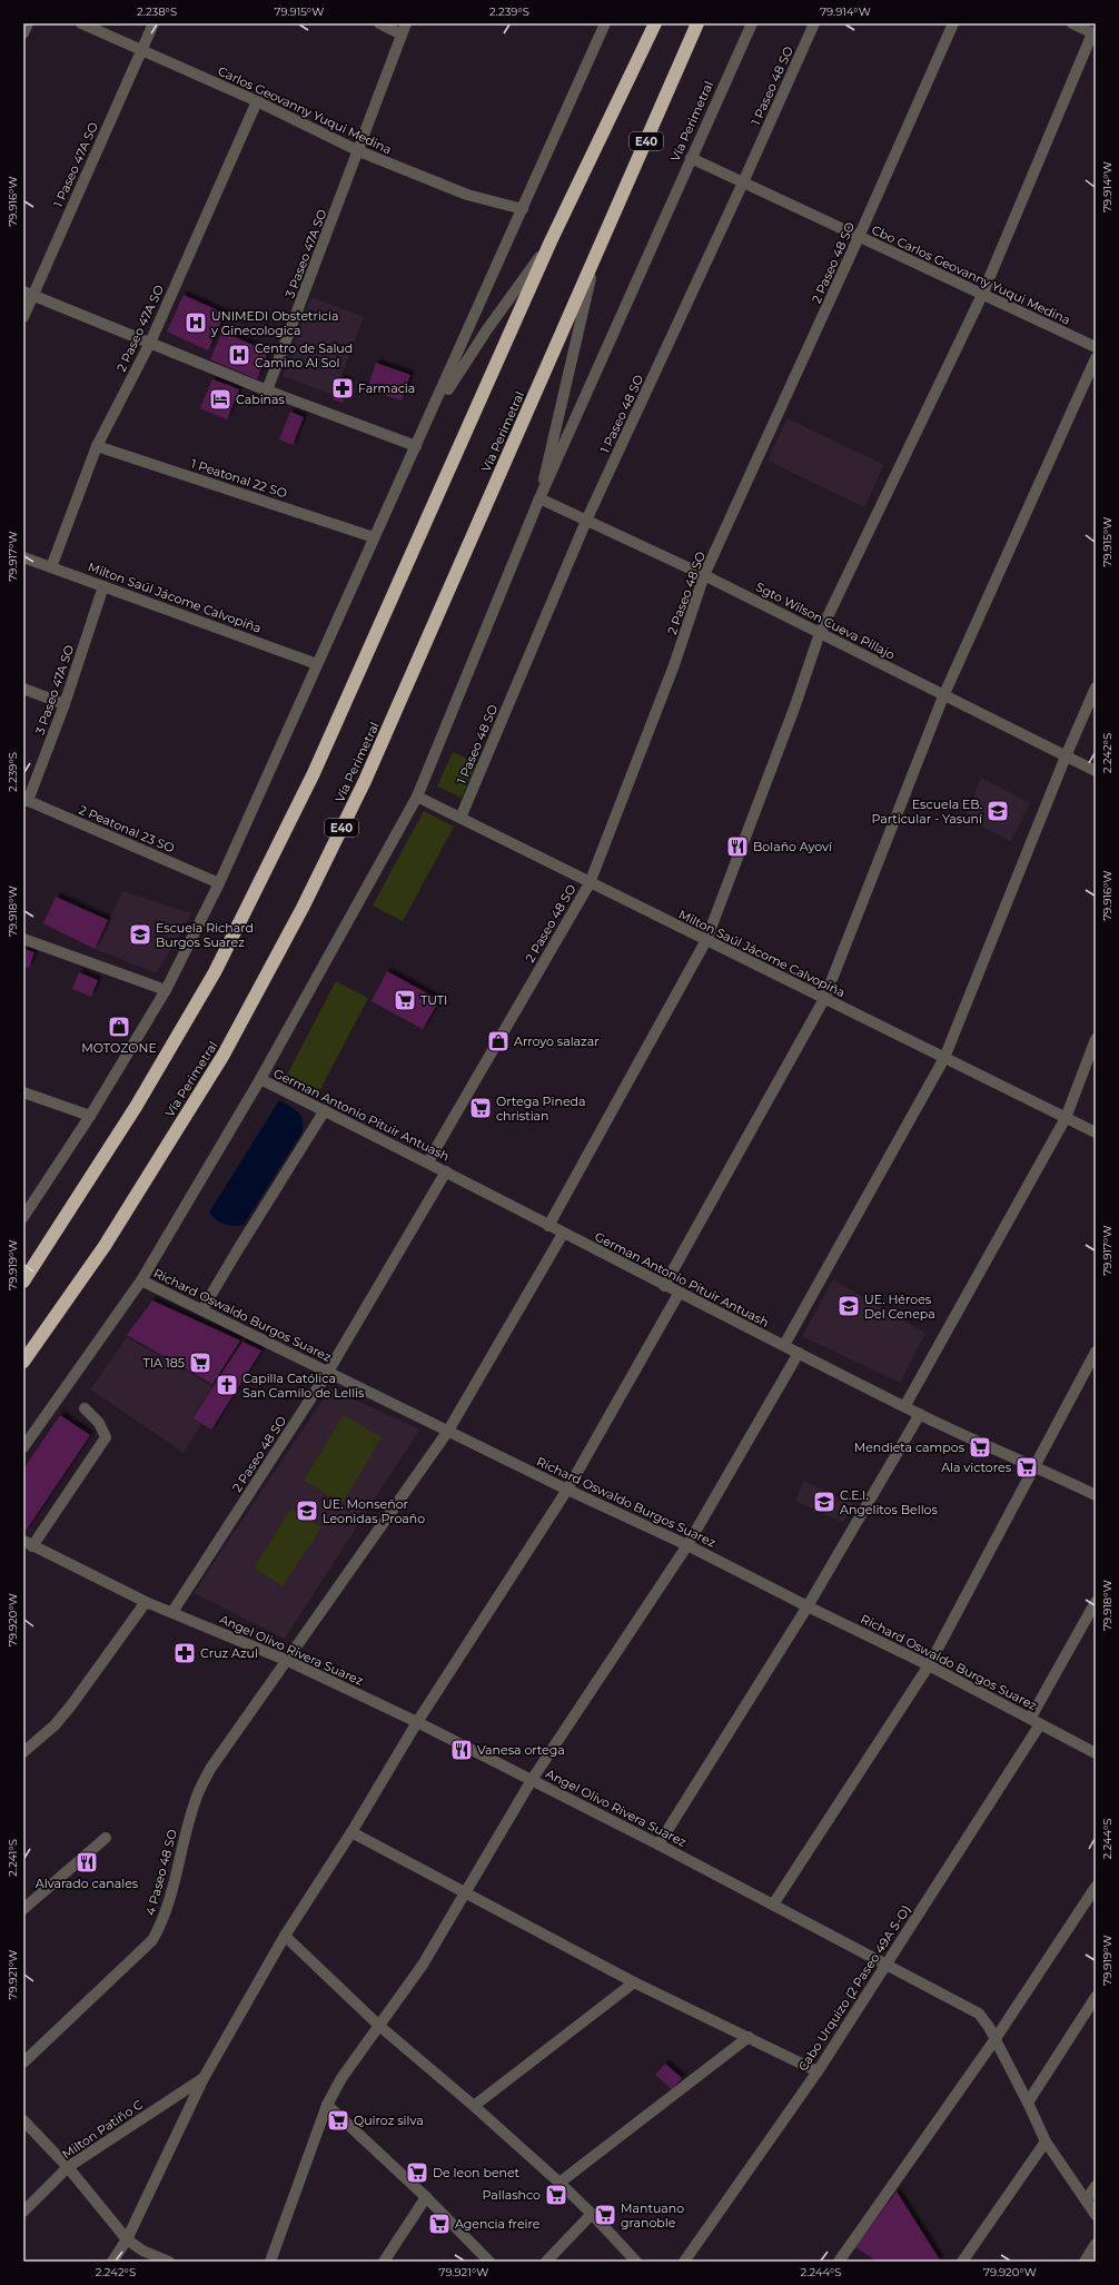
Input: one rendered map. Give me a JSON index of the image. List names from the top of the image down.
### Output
{
  "streets": {
    "highway": ["Vía Perimetral", "E40"],
    "street": [
      "1 Paseo 48 SO",
      "Carlos Geovanny Yuqui Medina",
      "1 Paseo 47A SO",
      "3 Paseo 47A SO",
      "2 Paseo 48 SO",
      "Cbo Carlos Geovanny Yuqui Medina",
      "2 Paseo 47A SO",
      "1 Peatonal 22 SO",
      "Milton Saúl Jácome Calvopiña",
      "Sgto Wilson Cueva Pillajo",
      "2 Peatonal 23 SO",
      "German Antonio Pituir Antuash",
      "Richard Oswaldo Burgos Suarez",
      "Angel Olivo Rivera Suarez",
      "4 Paseo 48 SO",
      "Cabo Urquizo (2 Paseo 49A S-O)",
      "Milton Patiño C"
    ]
  },
  "crossings": [
    ["1 Paseo 48 SO", "Cbo Carlos Geovanny Yuqui Medina"],
    ["1 Paseo 48 SO", "Milton Saúl Jácome Calvopiña"],
    ["1 Paseo 48 SO", "Sgto Wilson Cueva Pillajo"],
    ["Carlos Geovanny Yuqui Medina", "1 Paseo 47A SO"],
    ["Carlos Geovanny Yuqui Medina", "3 Paseo 47A SO"],
    ["Carlos Geovanny Yuqui Medina", "2 Paseo 47A SO"],
    ["Vía Perimetral", "Cbo Carlos Geovanny Yuqui Medina"],
    ["Vía Perimetral", "Milton Saúl Jácome Calvopiña"],
    ["Vía Perimetral", "Sgto Wilson Cueva Pillajo"],
    ["Vía Perimetral", "German Antonio Pituir Antuash"],
    ["Vía Perimetral", "Richard Oswaldo Burgos Suarez"],
    ["3 Paseo 47A SO", "Milton Saúl Jácome Calvopiña"],
    ["3 Paseo 47A SO", "2 Peatonal 23 SO"],
    ["2 Paseo 48 SO", "Cbo Carlos Geovanny Yuqui Medina"],
    ["2 Paseo 48 SO", "Milton Saúl Jácome Calvopiña"],
    ["2 Paseo 48 SO", "Sgto Wilson Cueva Pillajo"],
    ["2 Paseo 48 SO", "German Antonio Pituir Antuash"],
    ["2 Paseo 48 SO", "Richard Oswaldo Burgos Suarez"],
    ["2 Paseo 48 SO", "Angel Olivo Rivera Suarez"],
    ["2 Paseo 47A SO", "1 Peatonal 22 SO"],
    ["2 Paseo 47A SO", "Milton Saúl Jácome Calvopiña"],
    ["German Antonio Pituir Antuash", "4 Paseo 48 SO"],
    ["Richard Oswaldo Burgos Suarez", "4 Paseo 48 SO"],
    ["Richard Oswaldo Burgos Suarez", "Cabo Urquizo (2 Paseo 49A S-O)"],
    ["Angel Olivo Rivera Suarez", "4 Paseo 48 SO"],
    ["Angel Olivo Rivera Suarez", "Cabo Urquizo (2 Paseo 49A S-O)"]
  ],
  "places": {
    "hospital": ["UNIMEDI Obstetricia y Ginecologica", "Centro de Salud Camino Al Sol"],
    "pharmacy": ["Farmacia", "Cruz Azul"],
    "hotel": ["Cabinas"],
    "school or university": [
      "Escuela EB. Particular - Yasuní",
      "Escuela Richard Burgos Suarez",
      "UE. Héroes Del Cenepa",
      "C.E.I. Angelitos Bellos",
      "UE. Monseñor Leonidas Proaño"
    ],
    "restaurant": ["Bolaño Ayoví", "Vanesa ortega", "Alvarado canales"],
    "supermarket": [
      "TUTI",
      "Ortega Pineda christian",
      "TIA 185",
      "Mendieta campos",
      "Ala victores",
      "Quiroz silva",
      "De leon benet",
      "Pallashco",
      "Mantuano granoble",
      "Agencia freire"
    ],
    "shop": ["MOTOZONE", "Arroyo salazar"],
    "church": ["Capilla Católica San Camilo de Lellis"]
  },
  "coordinates": [
    "2.238°S",
    "79.915°W",
    "2.239°S",
    "79.914°W",
    "79.916°W",
    "79.917°W",
    "2.242°S",
    "79.918°W",
    "79.919°W",
    "79.920°W",
    "2.244°S",
    "2.241°S",
    "79.921°W"
  ]
}
